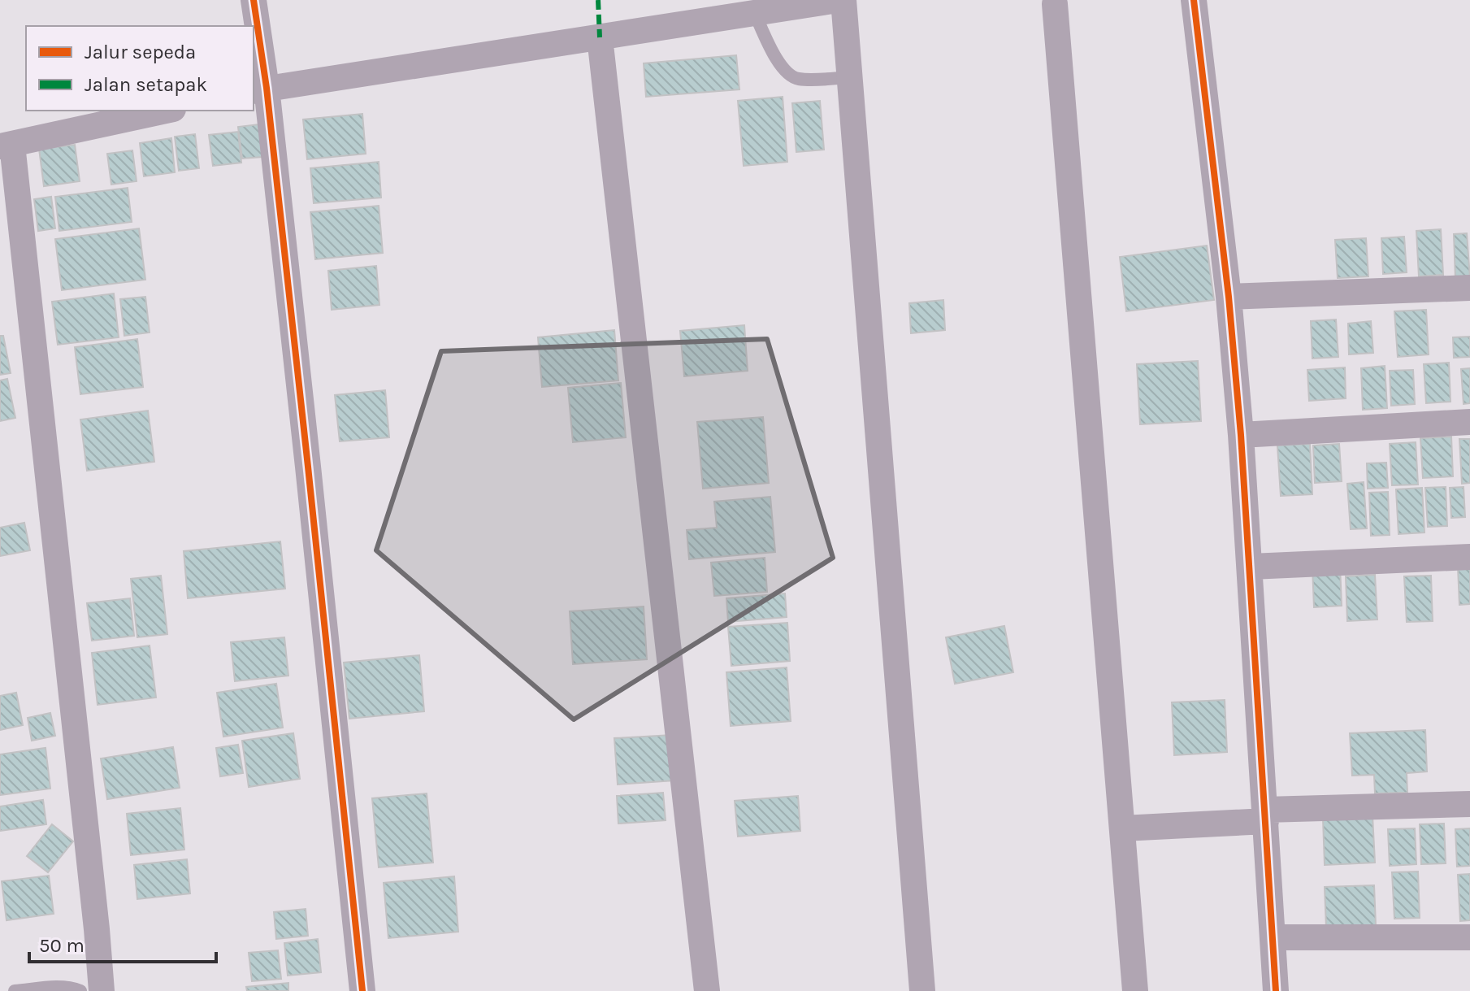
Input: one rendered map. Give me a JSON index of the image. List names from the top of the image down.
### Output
{
  "legend": ["Jalur sepeda", "Jalan setapak"],
  "scale_bar": "50 m"
}
